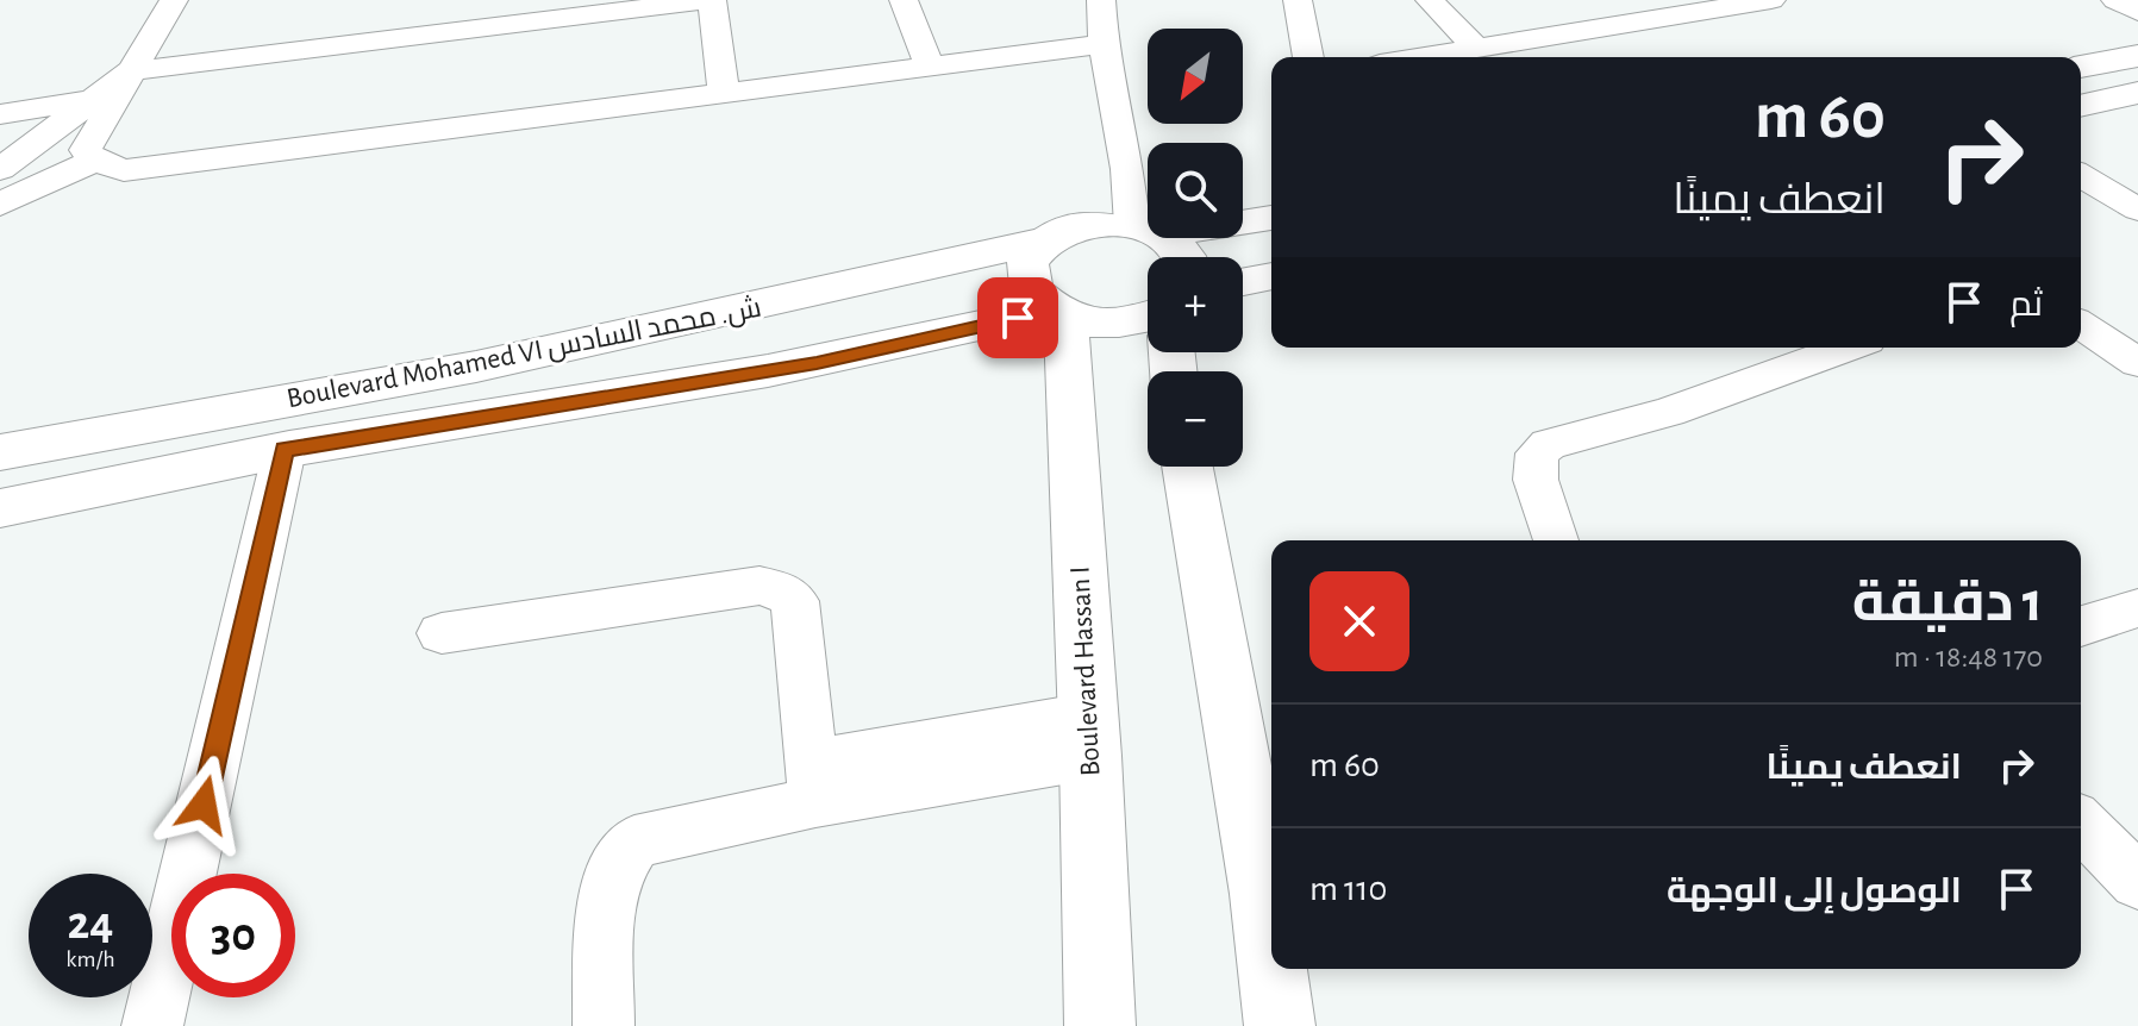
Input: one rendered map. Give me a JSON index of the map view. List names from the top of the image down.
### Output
{
  "streets": {
    "main road": ["Boulevard Mohamed VI ش. محمد السادس", "Boulevard Hassan I"]
  },
  "crossings": [
    ["Boulevard Mohamed VI ش. محمد السادس", "Boulevard Hassan I"]
  ],
  "north": "bottom left",
  "page": {
    "map_buttons": ["+", "−"],
    "turn": ["60 m", "انعطف يمينًا"],
    "then": "ثم",
    "heading": ["1 دقيقة", "170 m · 18:48"],
    "list": [
      {
        "name": "انعطف يمينًا",
        "value": "60 m"
      },
      {
        "name": "الوصول إلى الوجهة",
        "value": "110 m"
      }
    ],
    "speed": "24 km/h",
    "limit": "30"
  }
}
